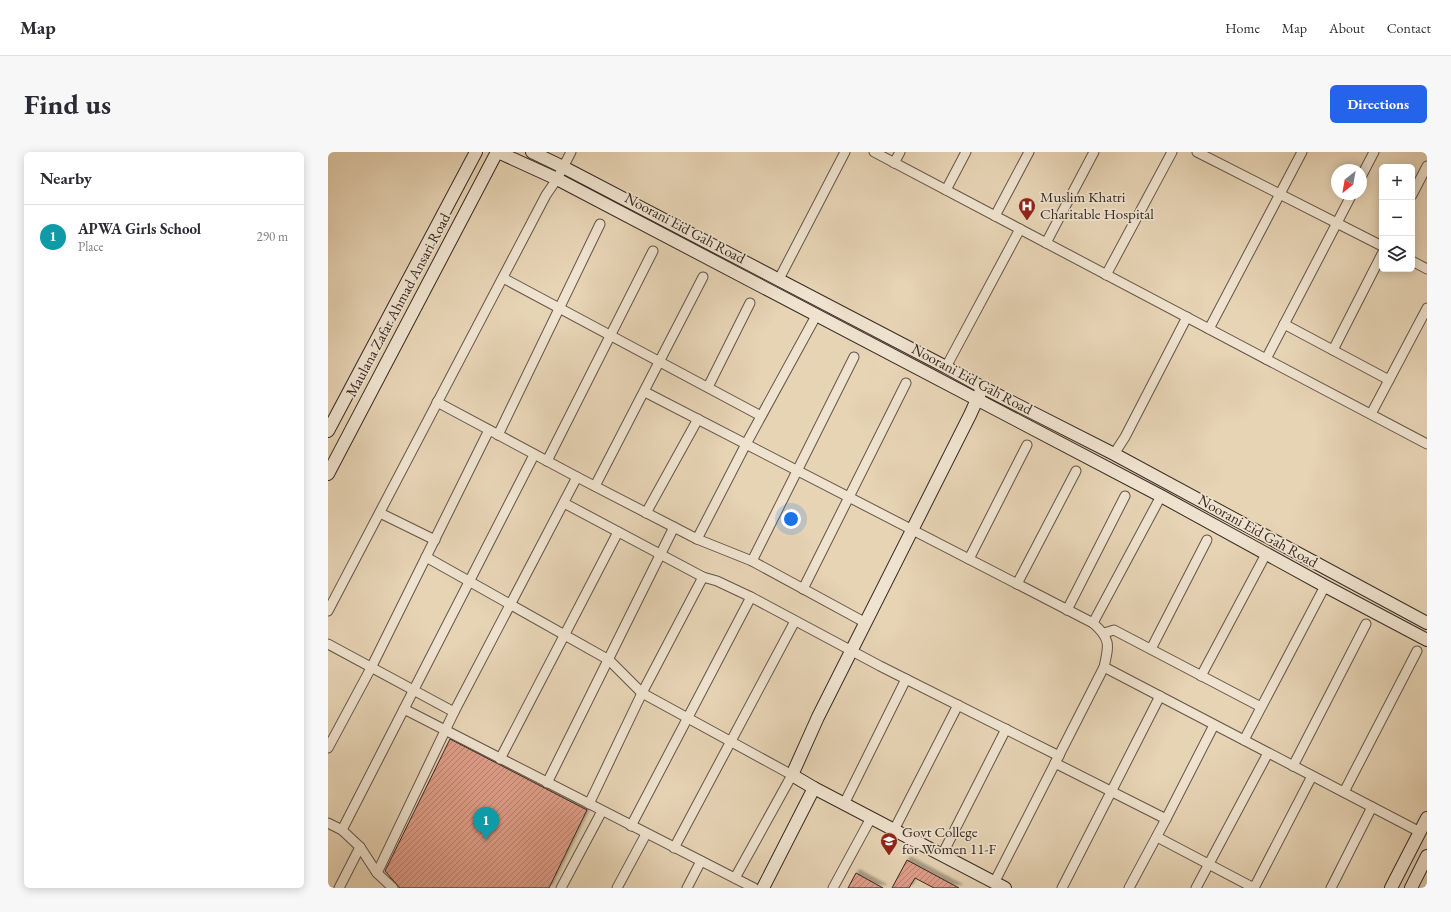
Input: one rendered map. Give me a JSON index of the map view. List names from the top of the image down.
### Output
{
  "streets": {
    "main road": ["Noorani Eid Gah Road", "Maulana Zafar Ahmad Ansari Road"]
  },
  "crossings": [
    ["Noorani Eid Gah Road", "Maulana Zafar Ahmad Ansari Road"]
  ],
  "places": {
    "hospital": ["Muslim Khatri Charitable Hospital"],
    "school or university": ["Govt College for Women 11-F"]
  },
  "north": "bottom left",
  "page": {
    "header": "Map",
    "nav": [
      "Home",
      "Map",
      "About",
      "Contact"
    ],
    "buttons": "Directions",
    "title": "Find us",
    "heading": "Nearby",
    "map_buttons": ["+", "−"],
    "list": [
      {
        "mark": "1",
        "name": "APWA Girls School",
        "note": "Place",
        "value": "290 m"
      }
    ],
    "pins": "1"
  }
}
